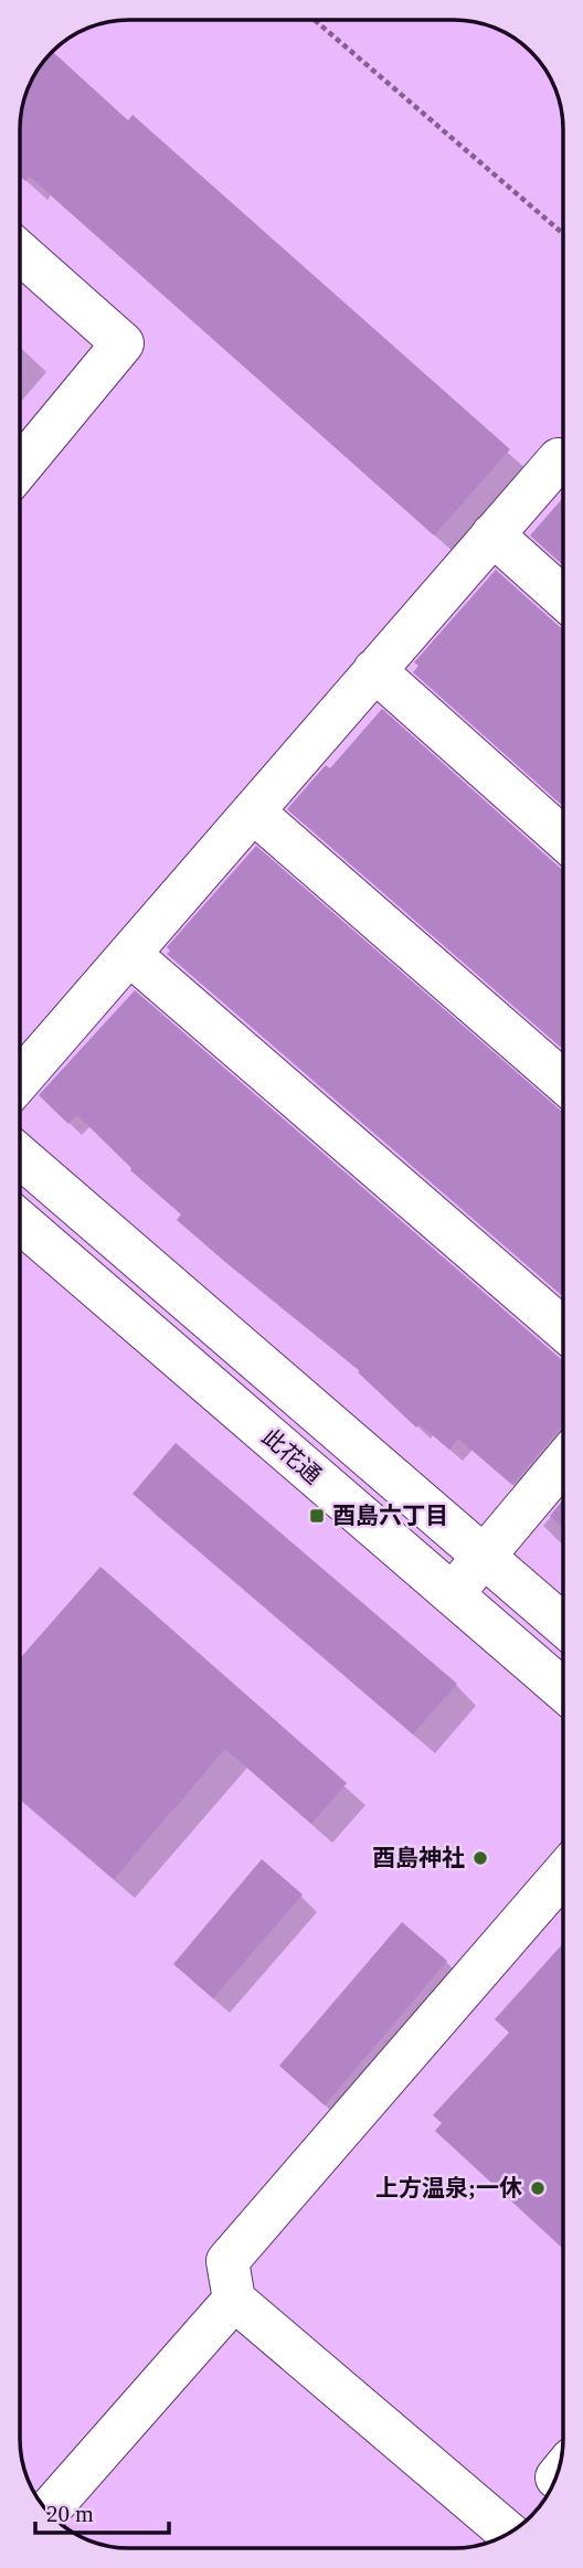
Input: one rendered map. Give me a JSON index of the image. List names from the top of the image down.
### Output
{
  "streets": {
    "street": ["此花通"]
  },
  "places": {
    "transit": ["酉島六丁目"],
    "other": ["酉島神社", "上方温泉;一休"]
  },
  "scale_bar": "20 m"
}
